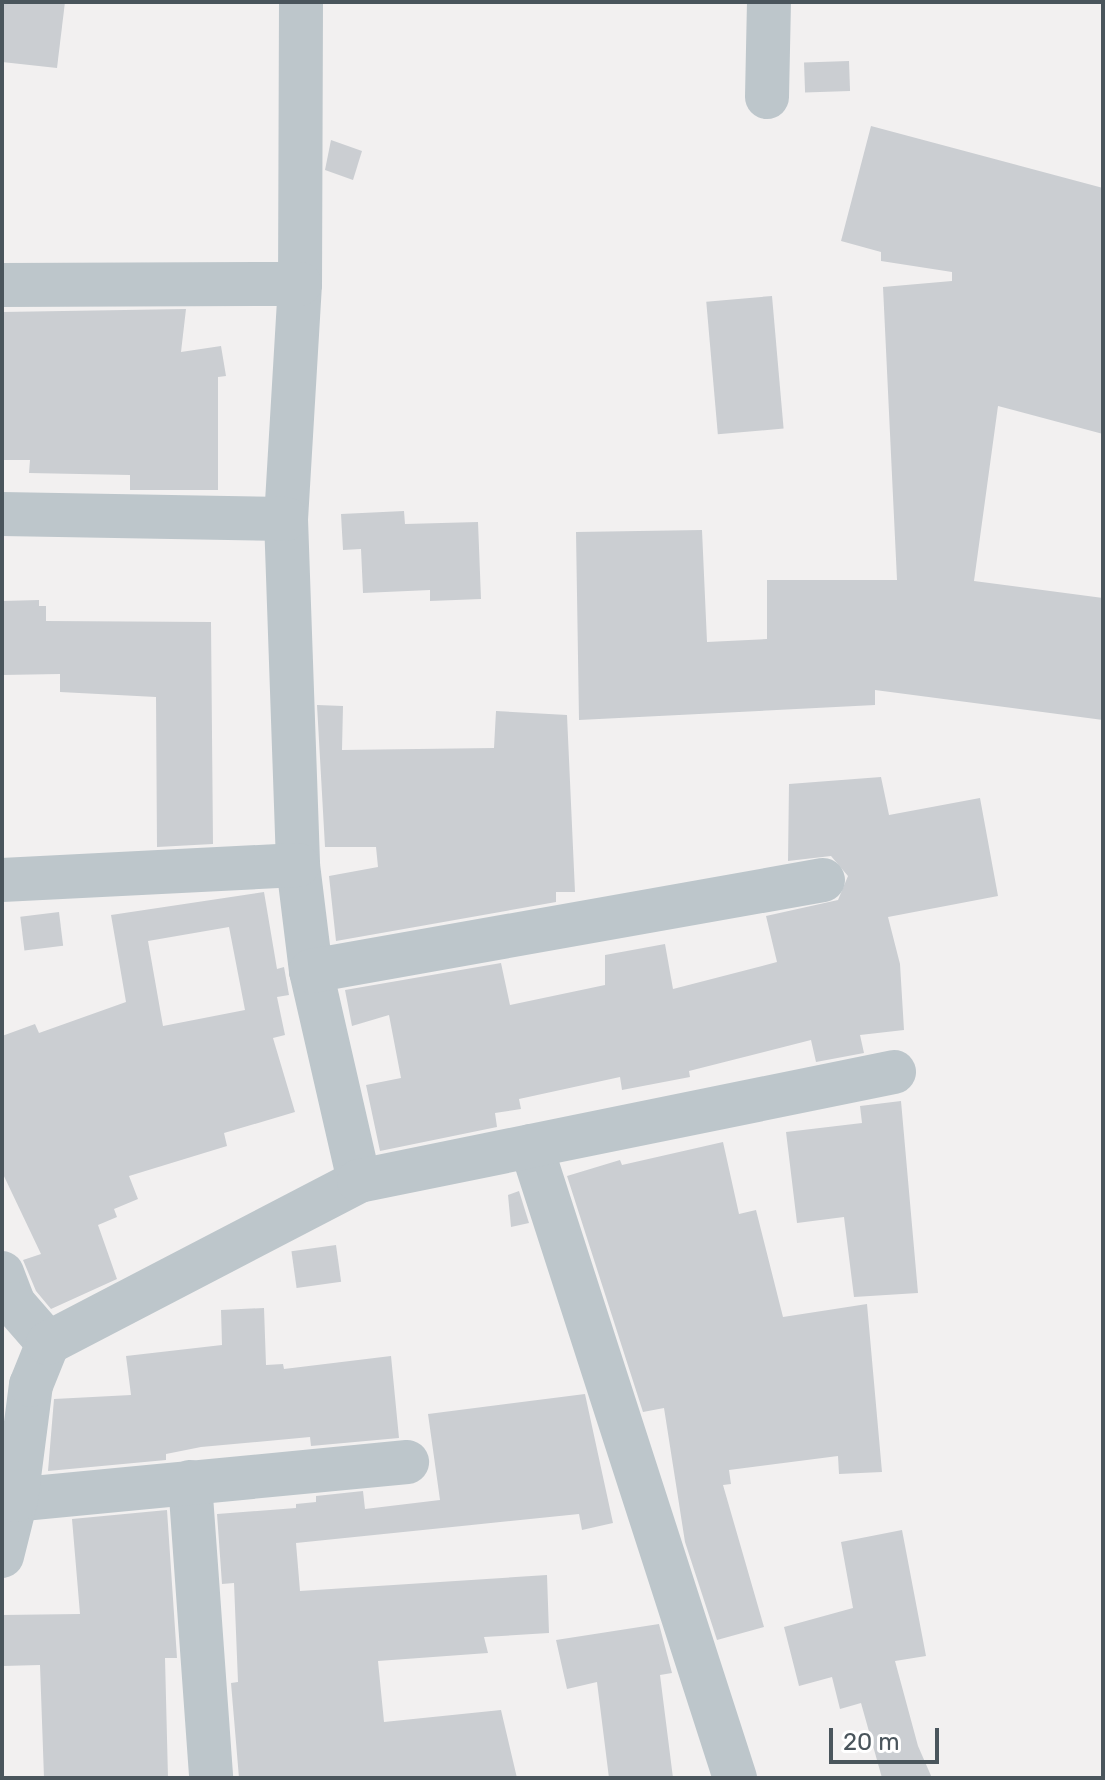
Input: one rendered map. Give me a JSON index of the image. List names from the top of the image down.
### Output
{
  "scale_bar": "20 m"
}
